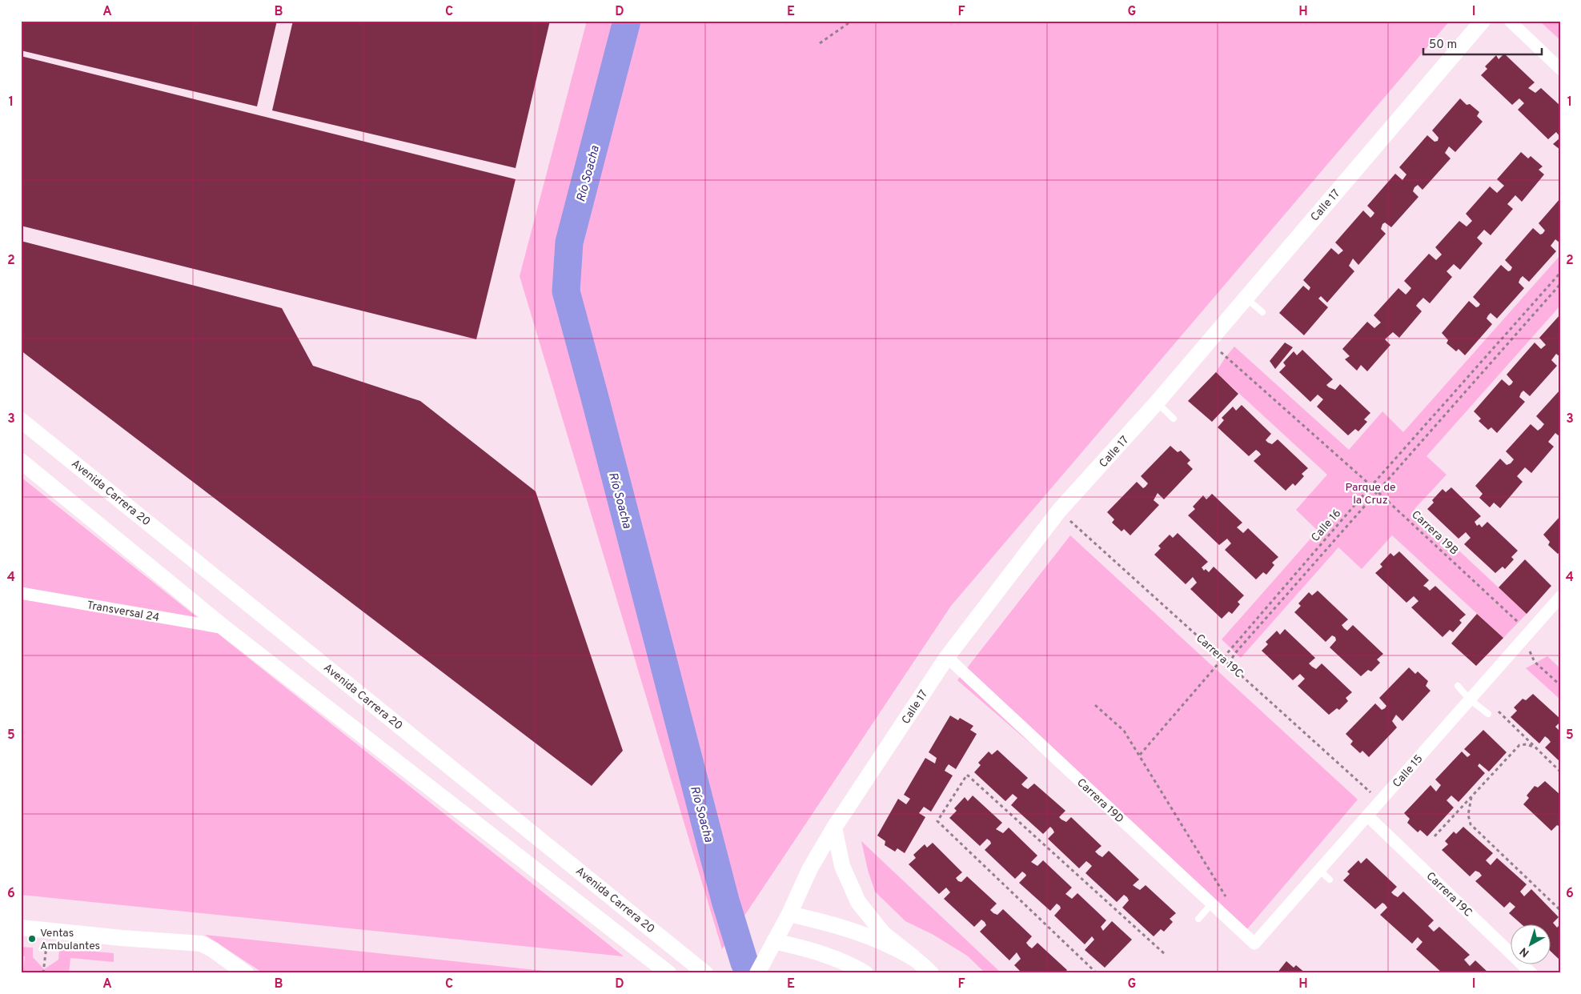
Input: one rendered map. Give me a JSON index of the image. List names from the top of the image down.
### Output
{
  "streets": {
    "street": [
      "Calle 17",
      "Avenida Carrera 20",
      "Transversal 24",
      "Carrera 19C",
      "Calle 15",
      "Carrera 19D"
    ],
    "path": ["Calle 16", "Carrera 19B"]
  },
  "crossings": [
    ["Calle 17", "Carrera 19B"],
    ["Calle 17", "Carrera 19C"],
    ["Calle 17", "Carrera 19D"],
    ["Calle 16", "Carrera 19B"],
    ["Calle 16", "Carrera 19C"],
    ["Carrera 19B", "Calle 15"],
    ["Carrera 19C", "Calle 15"],
    ["Calle 15", "Carrera 19D"]
  ],
  "water": ["Río Soacha"],
  "parks": ["Parque de la Cruz"],
  "places": ["Ventas Ambulantes"],
  "scale_bar": "50 m",
  "north": "bottom left",
  "grid": {
    "columns": [
      "A",
      "B",
      "C",
      "D",
      "E",
      "F",
      "G",
      "H",
      "I"
    ],
    "rows": [
      "1",
      "2",
      "3",
      "4",
      "5",
      "6"
    ]
  }
}
